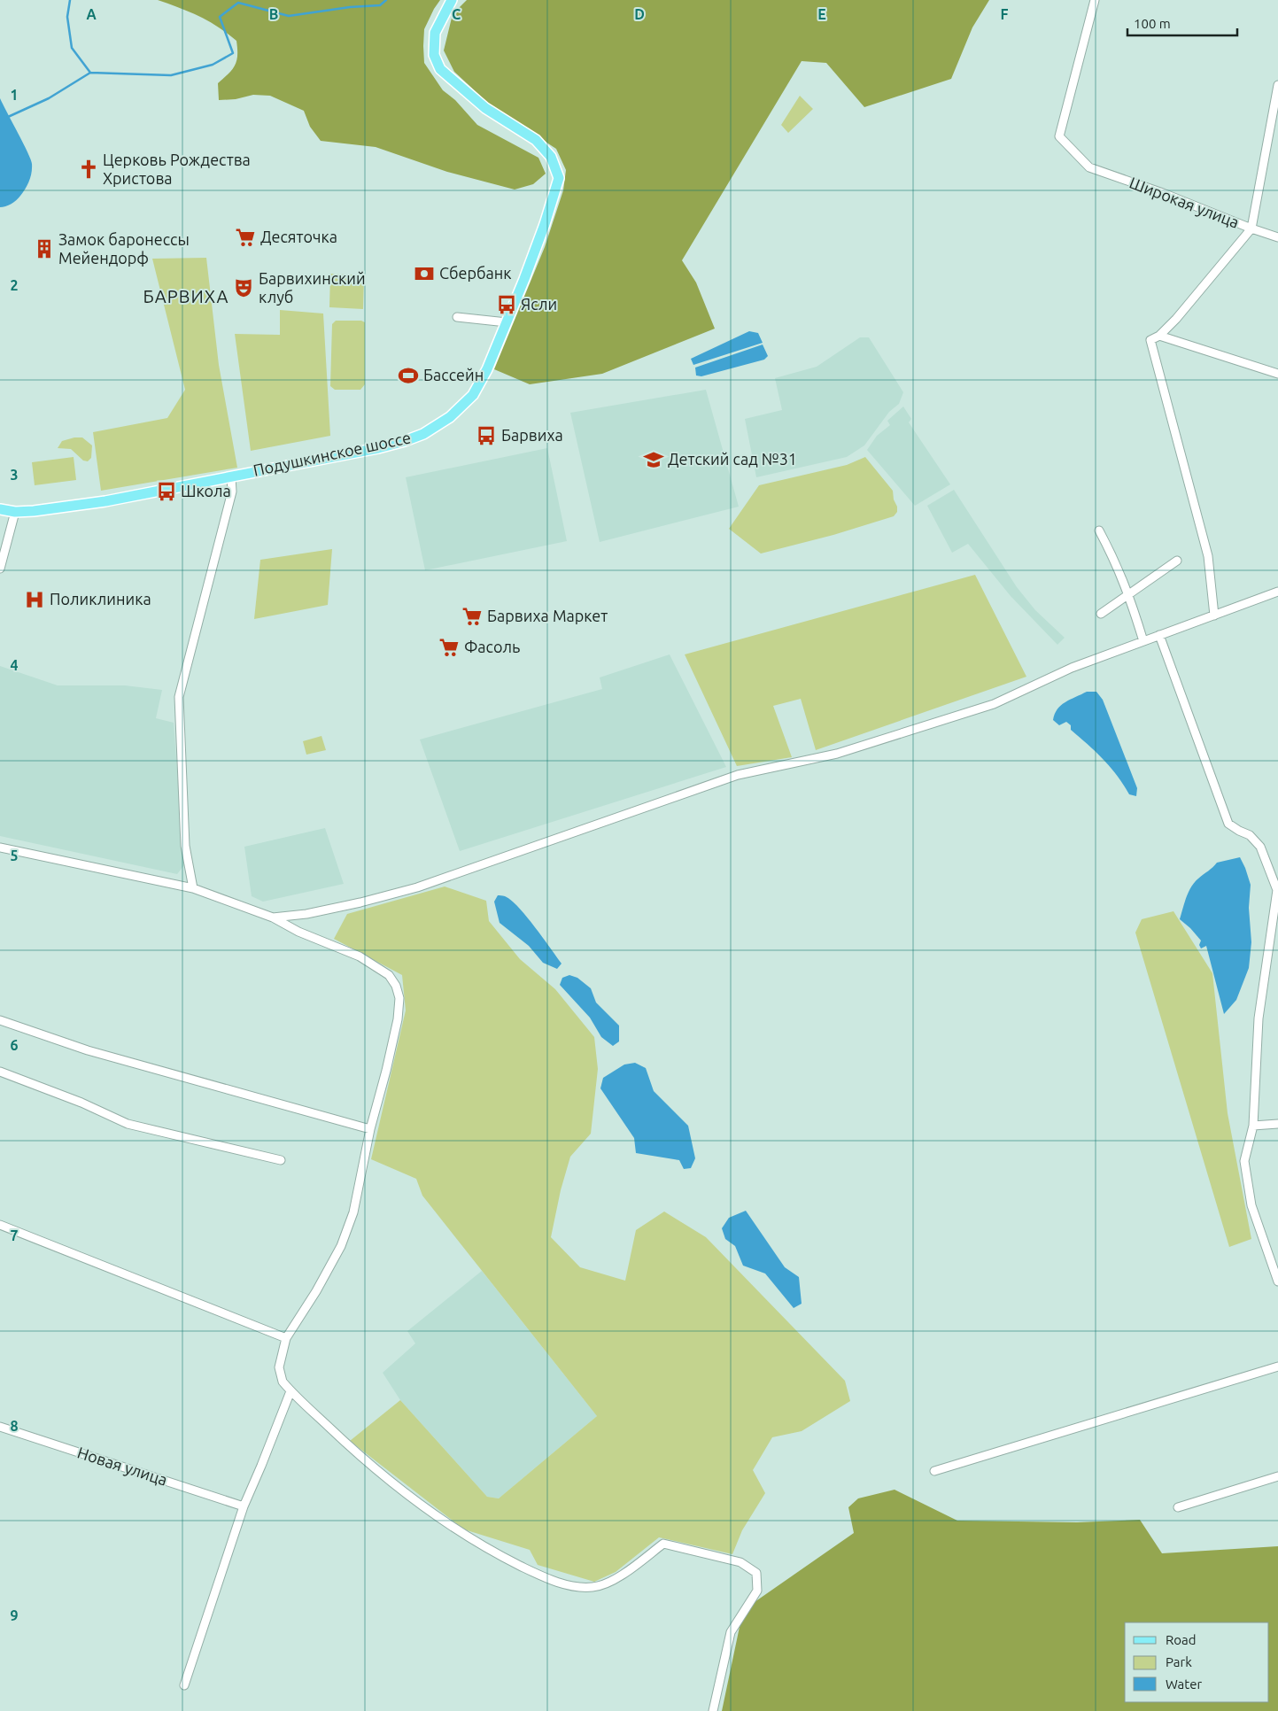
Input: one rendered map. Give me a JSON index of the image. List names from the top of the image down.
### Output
{
  "streets": {
    "main road": ["Подушкинское шоссе"],
    "street": ["Широкая улица", "Новая улица"]
  },
  "districts": ["БАРВИХА"],
  "places": {
    "church": ["Церковь Рождества Христова"],
    "supermarket": ["Десяточка", "Барвиха Маркет", "Фасоль"],
    "building": ["Замок баронессы Мейендорф"],
    "bank": ["Сбербанк"],
    "theatre": ["Барвихинский клуб"],
    "bus stop": ["Ясли", "Барвиха", "Школа"],
    "sports": ["Бассейн"],
    "school or university": ["Детский сад №31"],
    "hospital": ["Поликлиника"]
  },
  "legend": ["Road", "Park", "Water"],
  "scale_bar": "100 m",
  "grid": {
    "columns": [
      "A",
      "B",
      "C",
      "D",
      "E",
      "F"
    ],
    "rows": [
      "1",
      "2",
      "3",
      "4",
      "5",
      "6",
      "7",
      "8",
      "9"
    ]
  }
}
